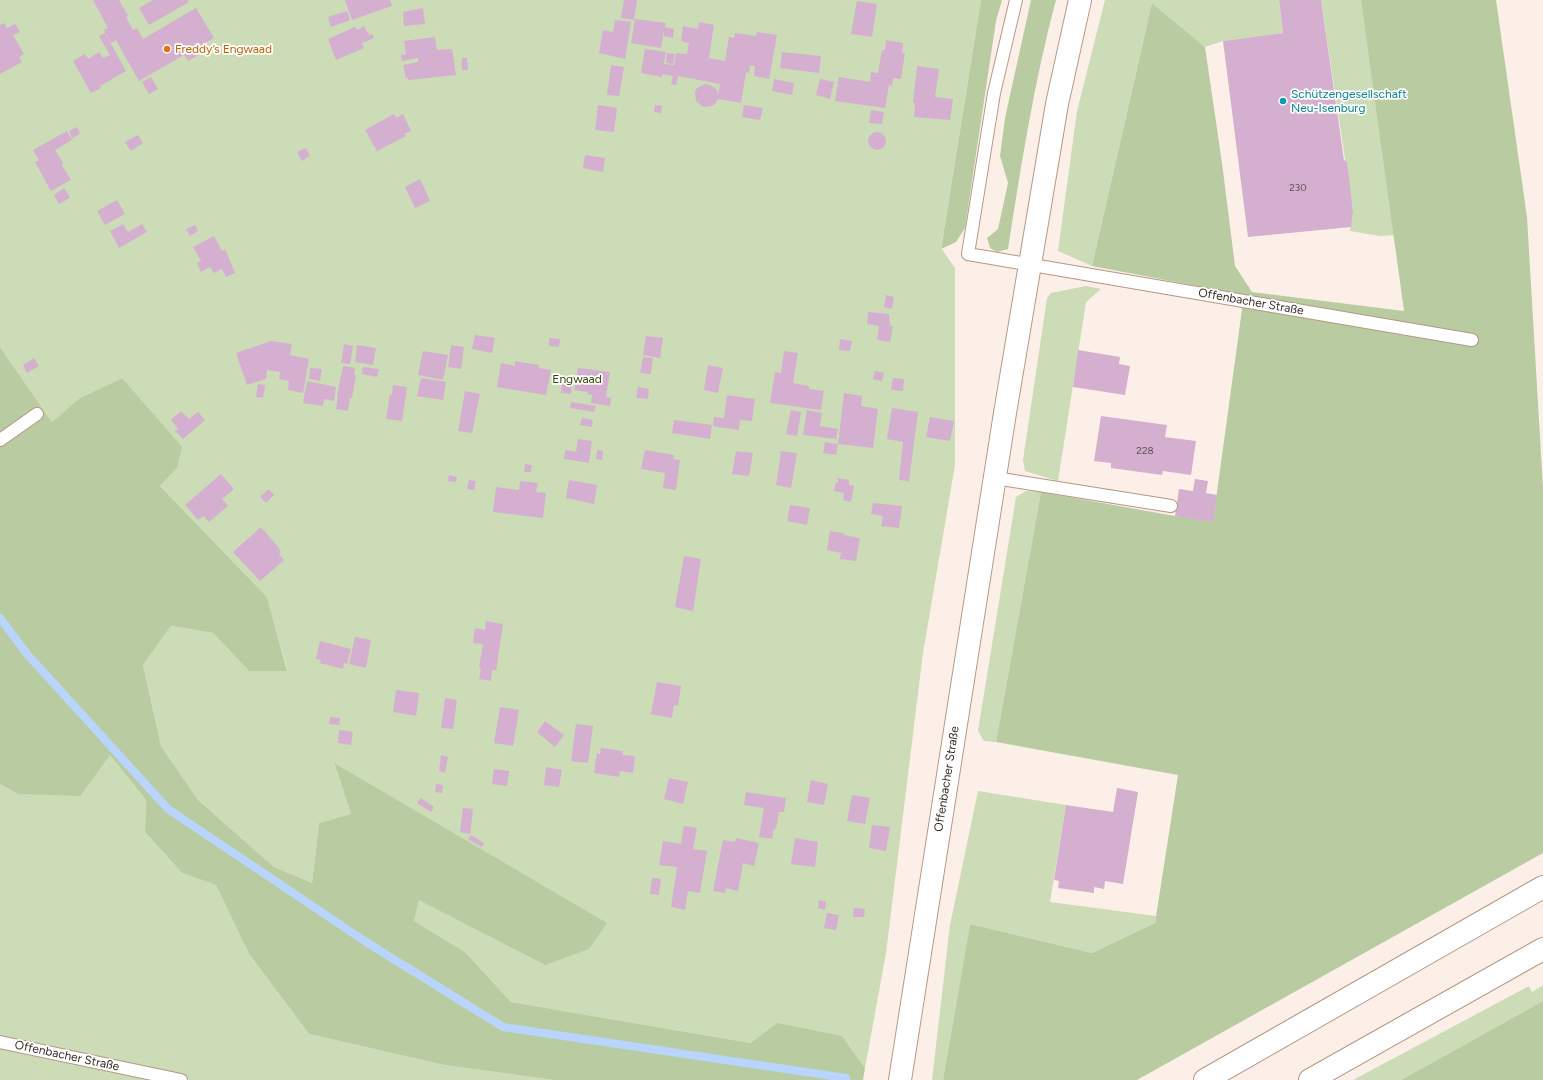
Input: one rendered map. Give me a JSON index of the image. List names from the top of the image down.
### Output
{
  "streets": {
    "main road": ["Offenbacher Straße"]
  },
  "parks": ["Engwaad"],
  "places": ["Freddy’s Engwaad", "Schützengesellschaft Neu-Isenburg"],
  "house_numbers": ["230", "228"]
}
